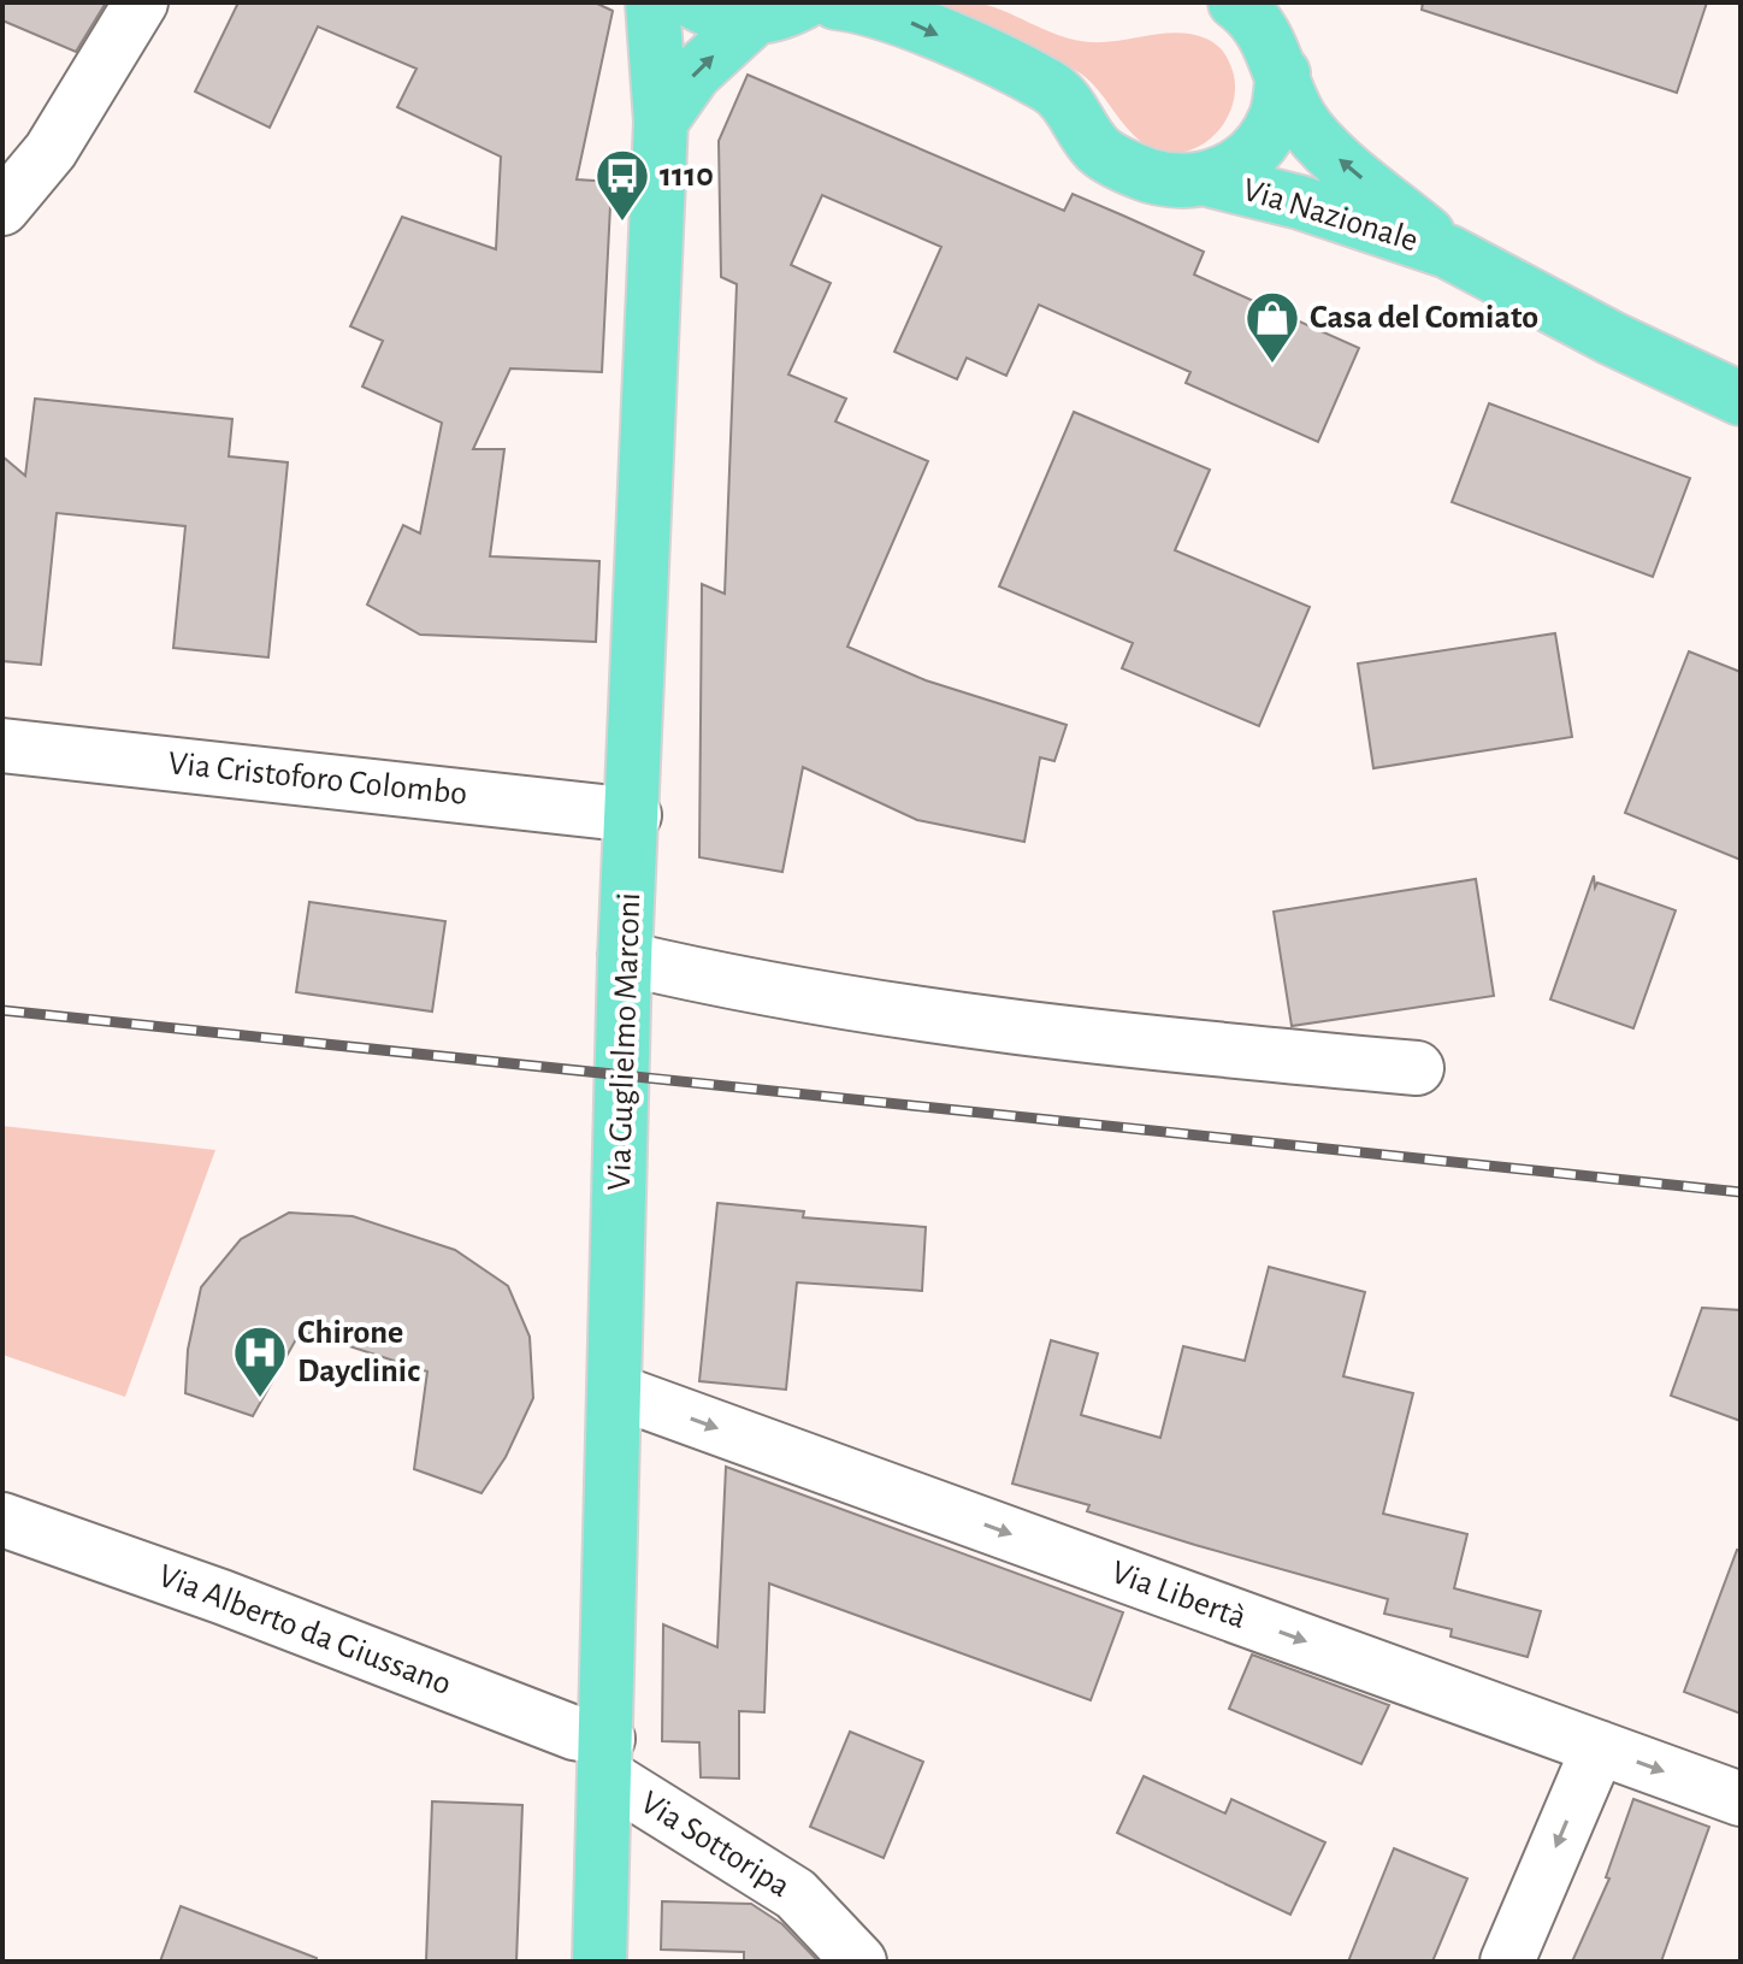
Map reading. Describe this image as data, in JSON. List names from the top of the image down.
{
  "streets": {
    "main road": ["Via Nazionale", "Via Guglielmo Marconi"],
    "street": [
      "Via Cristoforo Colombo",
      "Via Libertà",
      "Via Alberto da Giussano",
      "Via Sottoripa"
    ]
  },
  "crossings": [
    ["Via Cristoforo Colombo", "Via Guglielmo Marconi"],
    ["Via Guglielmo Marconi", "Via Libertà"],
    ["Via Guglielmo Marconi", "Via Alberto da Giussano"],
    ["Via Guglielmo Marconi", "Via Sottoripa"],
    ["Via Alberto da Giussano", "Via Sottoripa"]
  ],
  "one_way": ["Via Libertà"],
  "places": {
    "bus stop": ["1110"],
    "shop": ["Casa del Comiato"],
    "hospital": ["Chirone Dayclinic"]
  }
}
